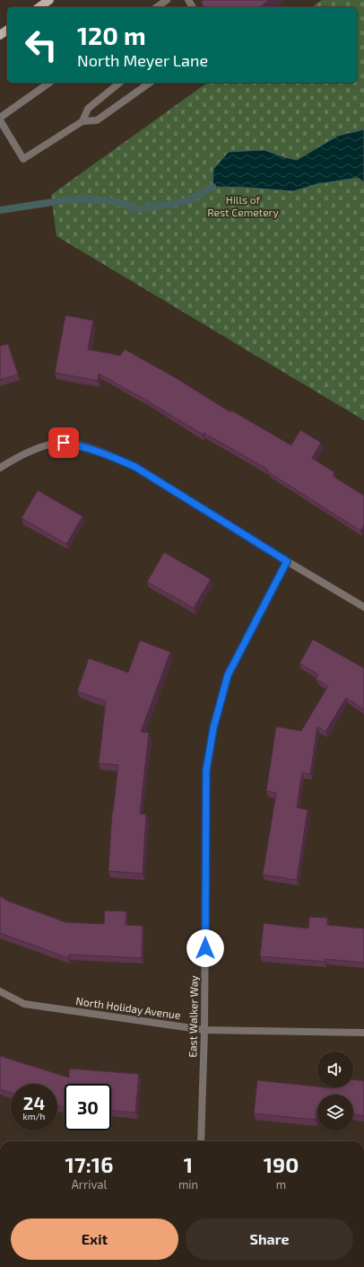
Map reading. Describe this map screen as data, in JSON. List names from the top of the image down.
{
  "streets": {
    "street": ["North Holiday Avenue", "East Walker Way"]
  },
  "crossings": [
    ["North Holiday Avenue", "East Walker Way"]
  ],
  "parks": ["Hills of Rest Cemetery"],
  "page": {
    "turn": ["120 m", "North Meyer Lane"],
    "speed": "24 km/h",
    "limit": "30",
    "eta": [
      "17:16",
      "Arrival",
      "1",
      "min",
      "190",
      "m"
    ],
    "buttons": ["Exit", "Share"]
  }
}
